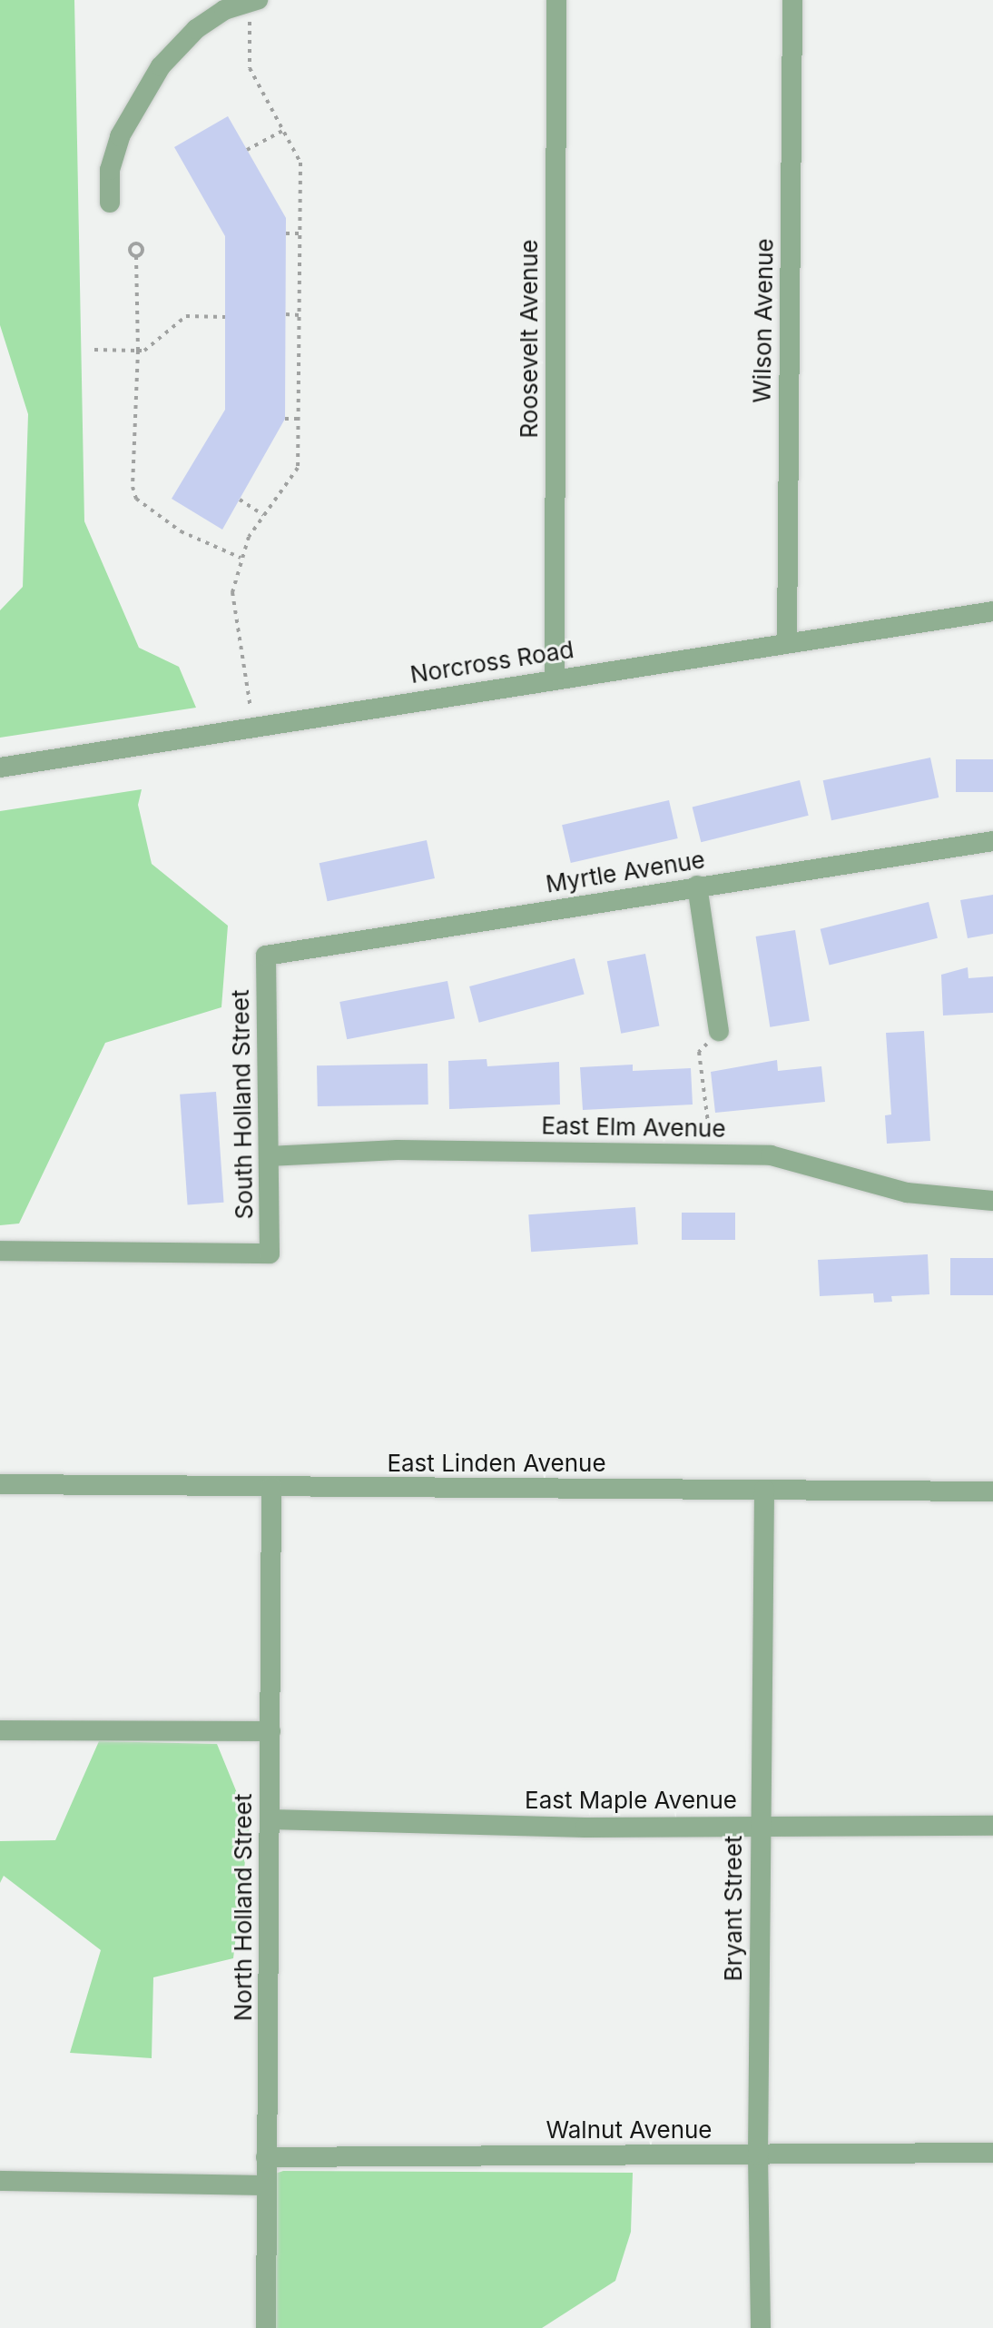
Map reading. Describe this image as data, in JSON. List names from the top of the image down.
{
  "streets": {
    "street": [
      "Wilson Avenue",
      "Roosevelt Avenue",
      "Norcross Road",
      "Myrtle Avenue",
      "South Holland Street",
      "East Elm Avenue",
      "East Linden Avenue",
      "East Maple Avenue",
      "North Holland Street",
      "Bryant Street",
      "Walnut Avenue"
    ]
  },
  "crossings": [
    ["Wilson Avenue", "Norcross Road"],
    ["Roosevelt Avenue", "Norcross Road"],
    ["Myrtle Avenue", "South Holland Street"],
    ["South Holland Street", "East Elm Avenue"],
    ["East Linden Avenue", "North Holland Street"],
    ["East Linden Avenue", "Bryant Street"],
    ["East Maple Avenue", "North Holland Street"],
    ["East Maple Avenue", "Bryant Street"],
    ["North Holland Street", "Walnut Avenue"],
    ["Bryant Street", "Walnut Avenue"]
  ]
}
